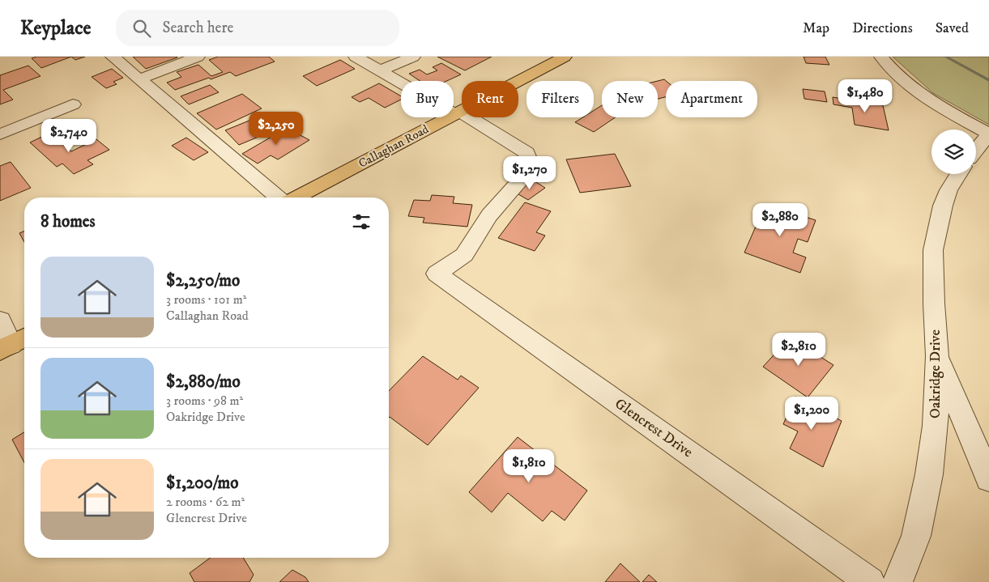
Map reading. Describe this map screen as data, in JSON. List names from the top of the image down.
{
  "streets": {
    "main road": ["Callaghan Road"],
    "street": ["Oakridge Drive", "Glencrest Drive"]
  },
  "crossings": [
    ["Callaghan Road", "Glencrest Drive"]
  ],
  "page": {
    "header": "Keyplace",
    "search": "Search here",
    "nav": ["Map", "Directions", "Saved"],
    "price": [
      "$1,480",
      "$2,250",
      "$2,740",
      "$1,270",
      "$2,880",
      "$2,810",
      "$1,200",
      "$1,810"
    ],
    "chip": [
      "Buy",
      "Rent",
      "Filters",
      "New",
      "Apartment"
    ],
    "heading": "8 homes",
    "list": [
      {
        "name": "$2,250/mo",
        "note": "3 rooms · 101 m² · Callaghan Road"
      },
      {
        "name": "$2,880/mo",
        "note": "3 rooms · 98 m² · Oakridge Drive"
      },
      {
        "name": "$1,200/mo",
        "note": "2 rooms · 62 m² · Glencrest Drive"
      }
    ]
  }
}
